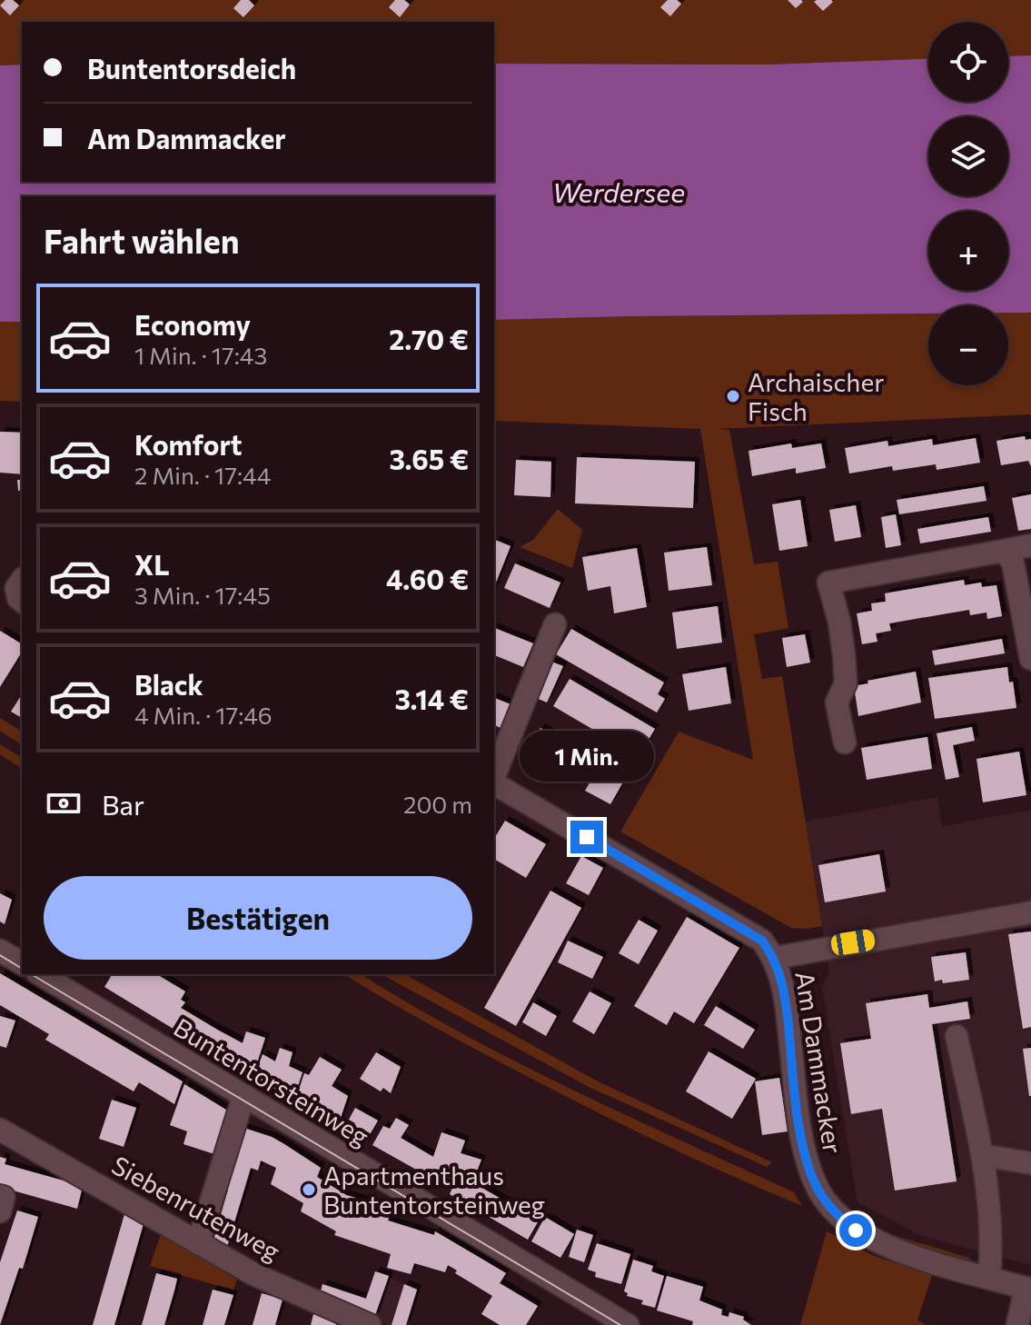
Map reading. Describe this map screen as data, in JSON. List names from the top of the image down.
{
  "streets": {
    "street": ["Am Dammacker", "Buntentorsteinweg", "Siebenrutenweg"]
  },
  "water": ["Werdersee"],
  "places": ["Archaischer Fisch", "Apartmenthaus Buntentorsteinweg"],
  "page": {
    "map_buttons": ["+", "−"],
    "banner": ["Buntentorsdeich", "Am Dammacker"],
    "heading": "Fahrt wählen",
    "list": [
      {
        "name": "Economy",
        "note": "1 Min. · 17:43",
        "value": "2.70 €"
      },
      {
        "name": "Komfort",
        "note": "2 Min. · 17:44",
        "value": "3.65 €"
      },
      {
        "name": "XL",
        "note": "3 Min. · 17:45",
        "value": "4.60 €"
      },
      {
        "name": "Black",
        "note": "4 Min. · 17:46",
        "value": "3.14 €"
      }
    ],
    "bubble": "1 Min.",
    "pay": ["Bar", "200 m"],
    "buttons": "Bestätigen"
  }
}
